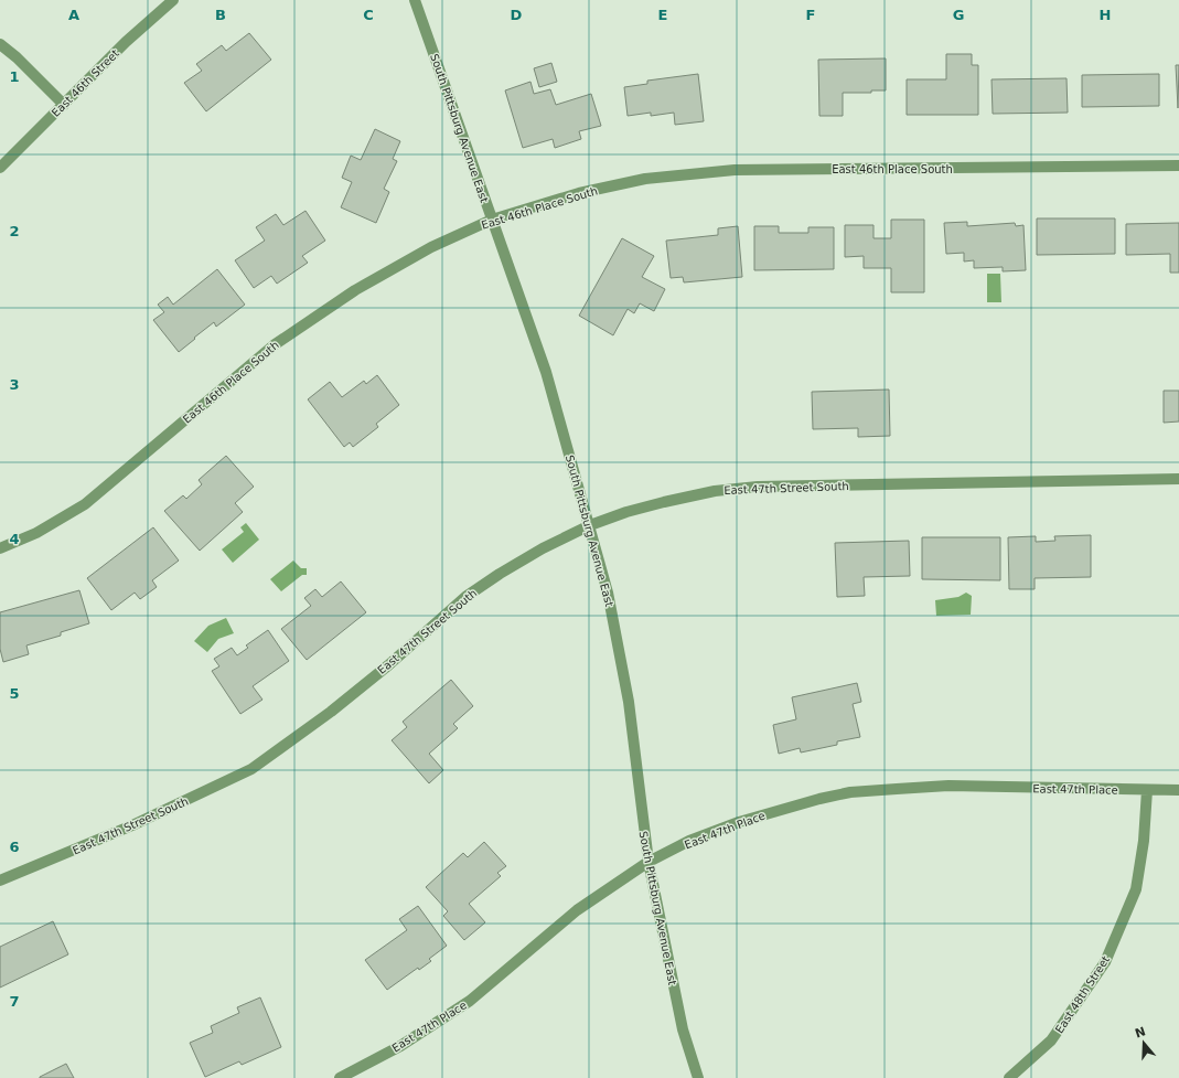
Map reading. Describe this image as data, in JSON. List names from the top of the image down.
{
  "streets": {
    "street": [
      "East 46th Street",
      "South Pittsburg Avenue East",
      "East 46th Place South",
      "East 47th Street South",
      "East 47th Place",
      "East 48th Street"
    ]
  },
  "crossings": [
    ["South Pittsburg Avenue East", "East 46th Place South"],
    ["South Pittsburg Avenue East", "East 47th Street South"],
    ["South Pittsburg Avenue East", "East 47th Place"],
    ["East 47th Place", "East 48th Street"]
  ],
  "north": "top",
  "grid": {
    "columns": [
      "A",
      "B",
      "C",
      "D",
      "E",
      "F",
      "G",
      "H"
    ],
    "rows": [
      "1",
      "2",
      "3",
      "4",
      "5",
      "6",
      "7"
    ]
  }
}
